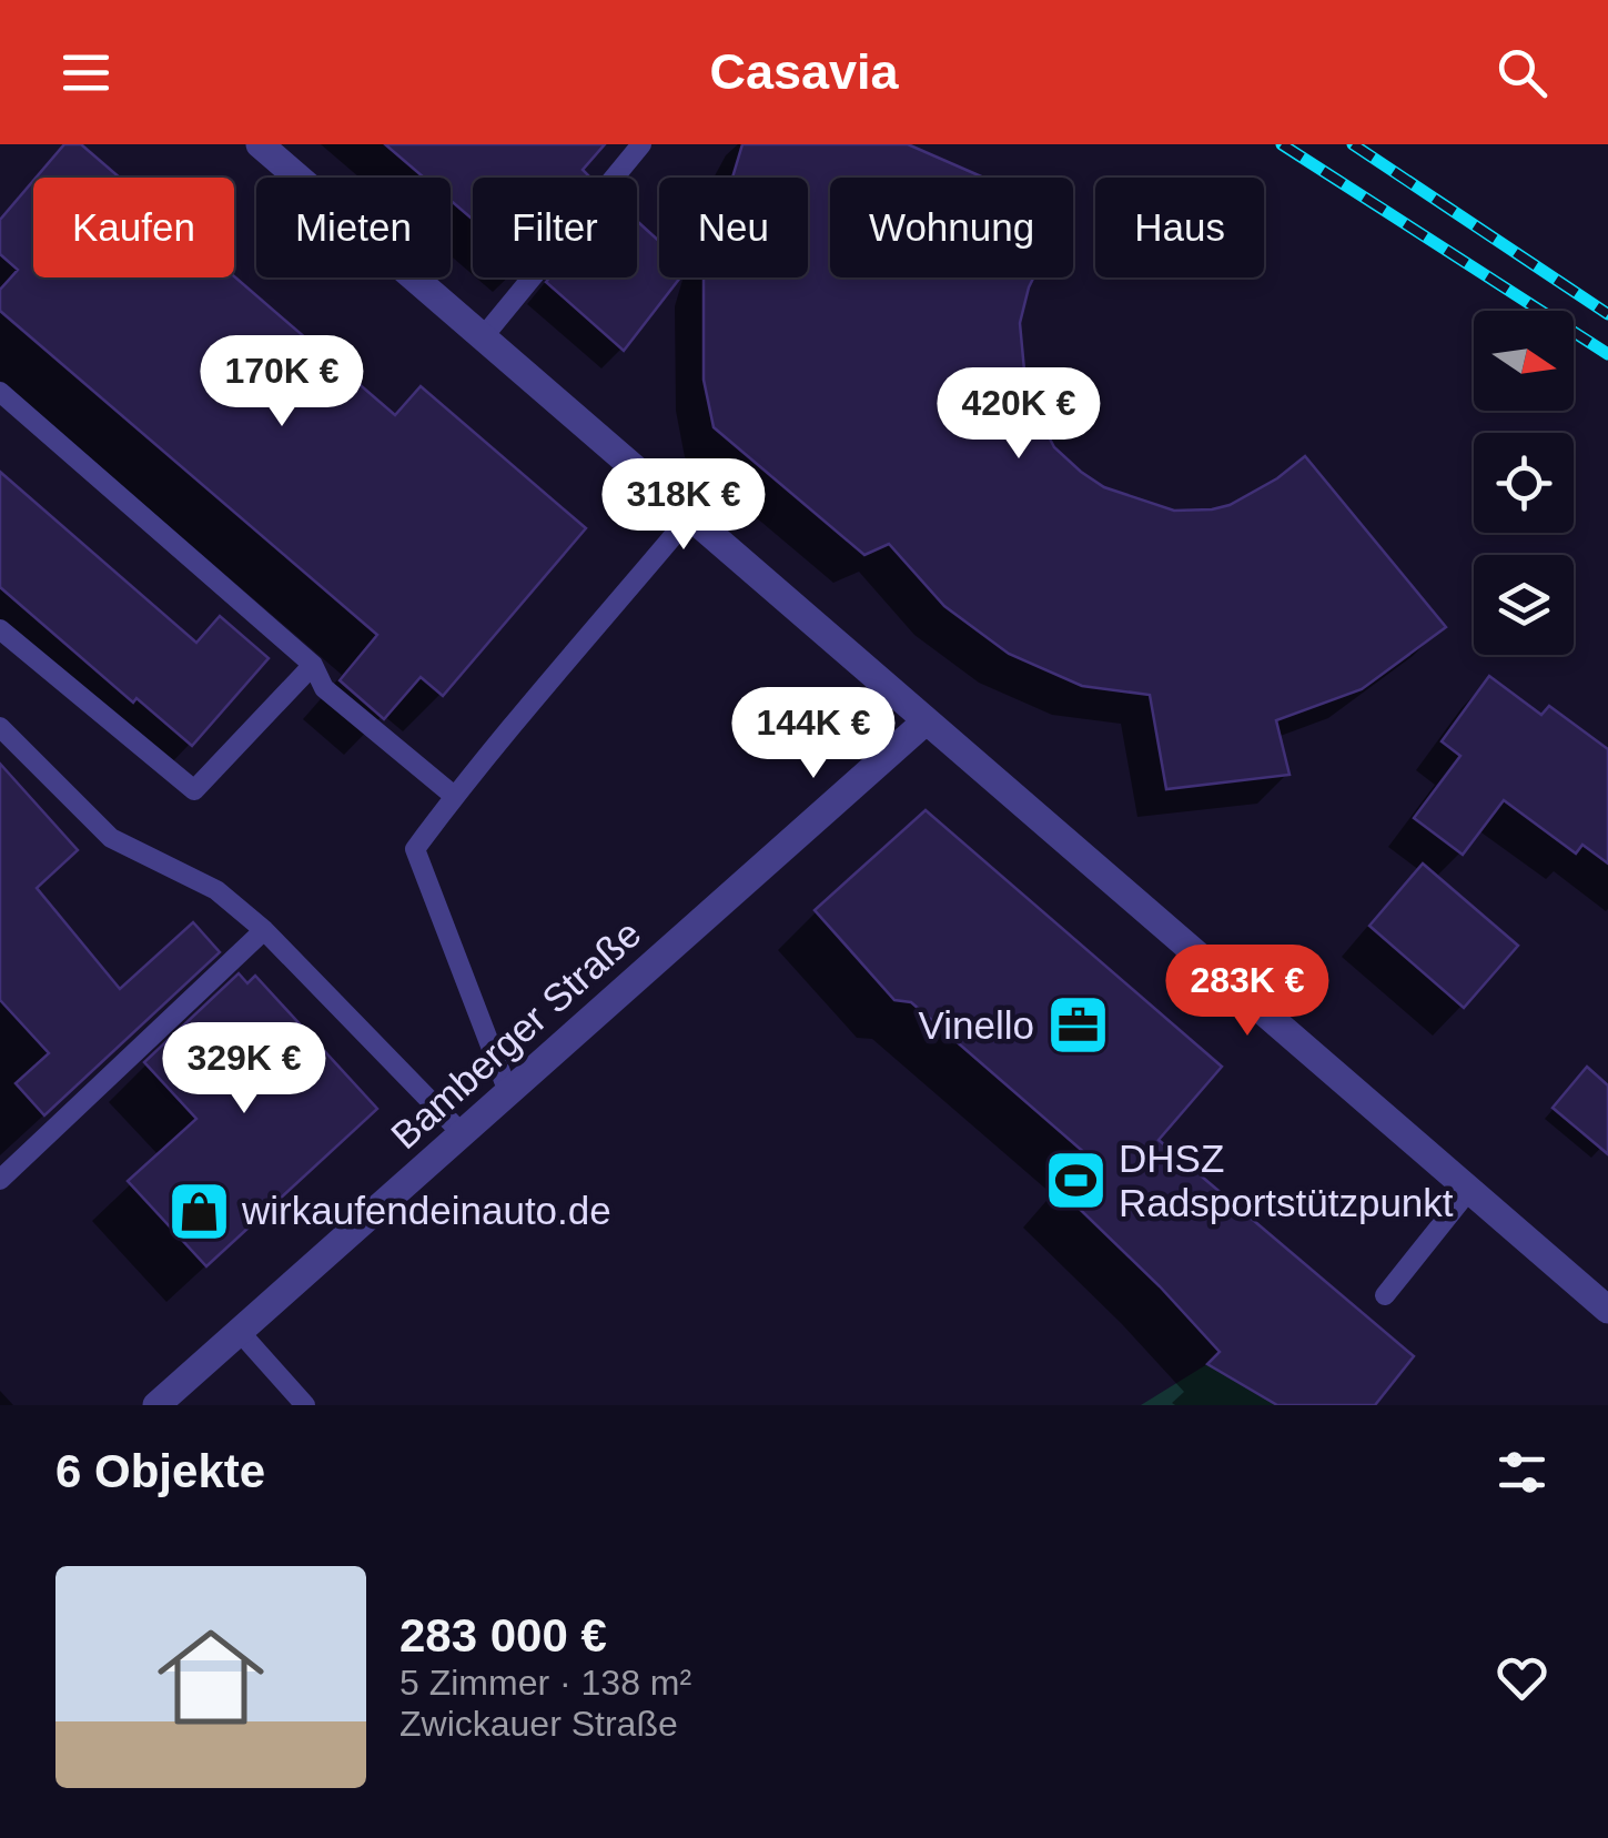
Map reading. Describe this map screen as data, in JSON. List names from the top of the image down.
{
  "streets": {
    "street": ["Bamberger Straße"]
  },
  "places": {
    "office": ["Vinello"],
    "sports": ["DHSZ Radsportstützpunkt"],
    "shop": ["wirkaufendeinauto.de"]
  },
  "north": "right",
  "page": {
    "header": "Casavia",
    "chip": [
      "Kaufen",
      "Mieten",
      "Filter",
      "Neu",
      "Wohnung",
      "Haus"
    ],
    "price": [
      "170K €",
      "420K €",
      "318K €",
      "144K €",
      "283K €",
      "329K €"
    ],
    "heading": "6 Objekte",
    "list": [
      {
        "name": "283 000 €",
        "note": "5 Zimmer · 138 m² · Zwickauer Straße"
      }
    ]
  }
}
